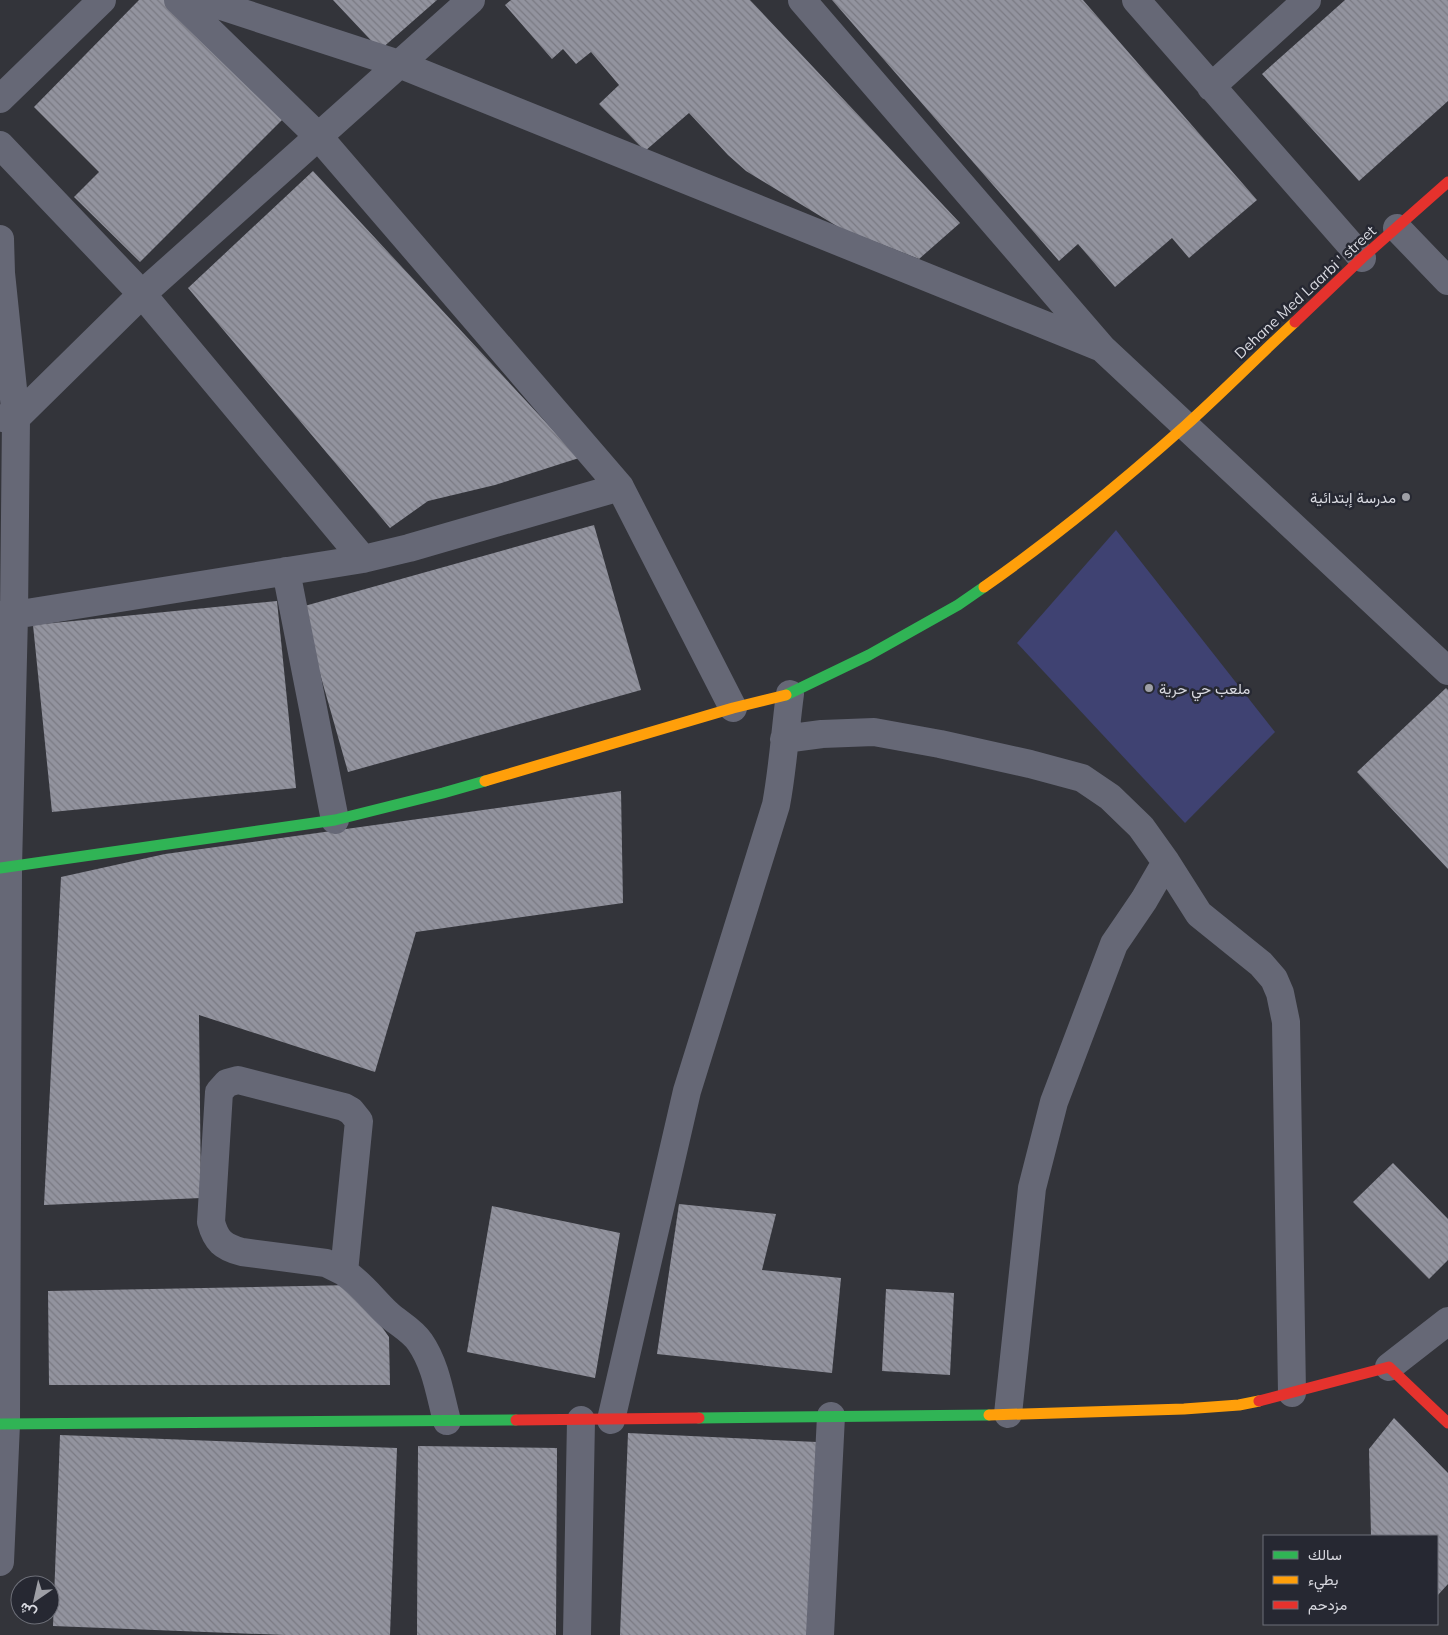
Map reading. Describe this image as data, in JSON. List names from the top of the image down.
{
  "streets": {
    "street": ["Dehane Med Laarbi ' street"]
  },
  "places": ["مدرسة إبتدائية", "ملعب حي حرية"],
  "legend": ["سالك", "بطيء", "مزدحم"],
  "north": "bottom left"
}
